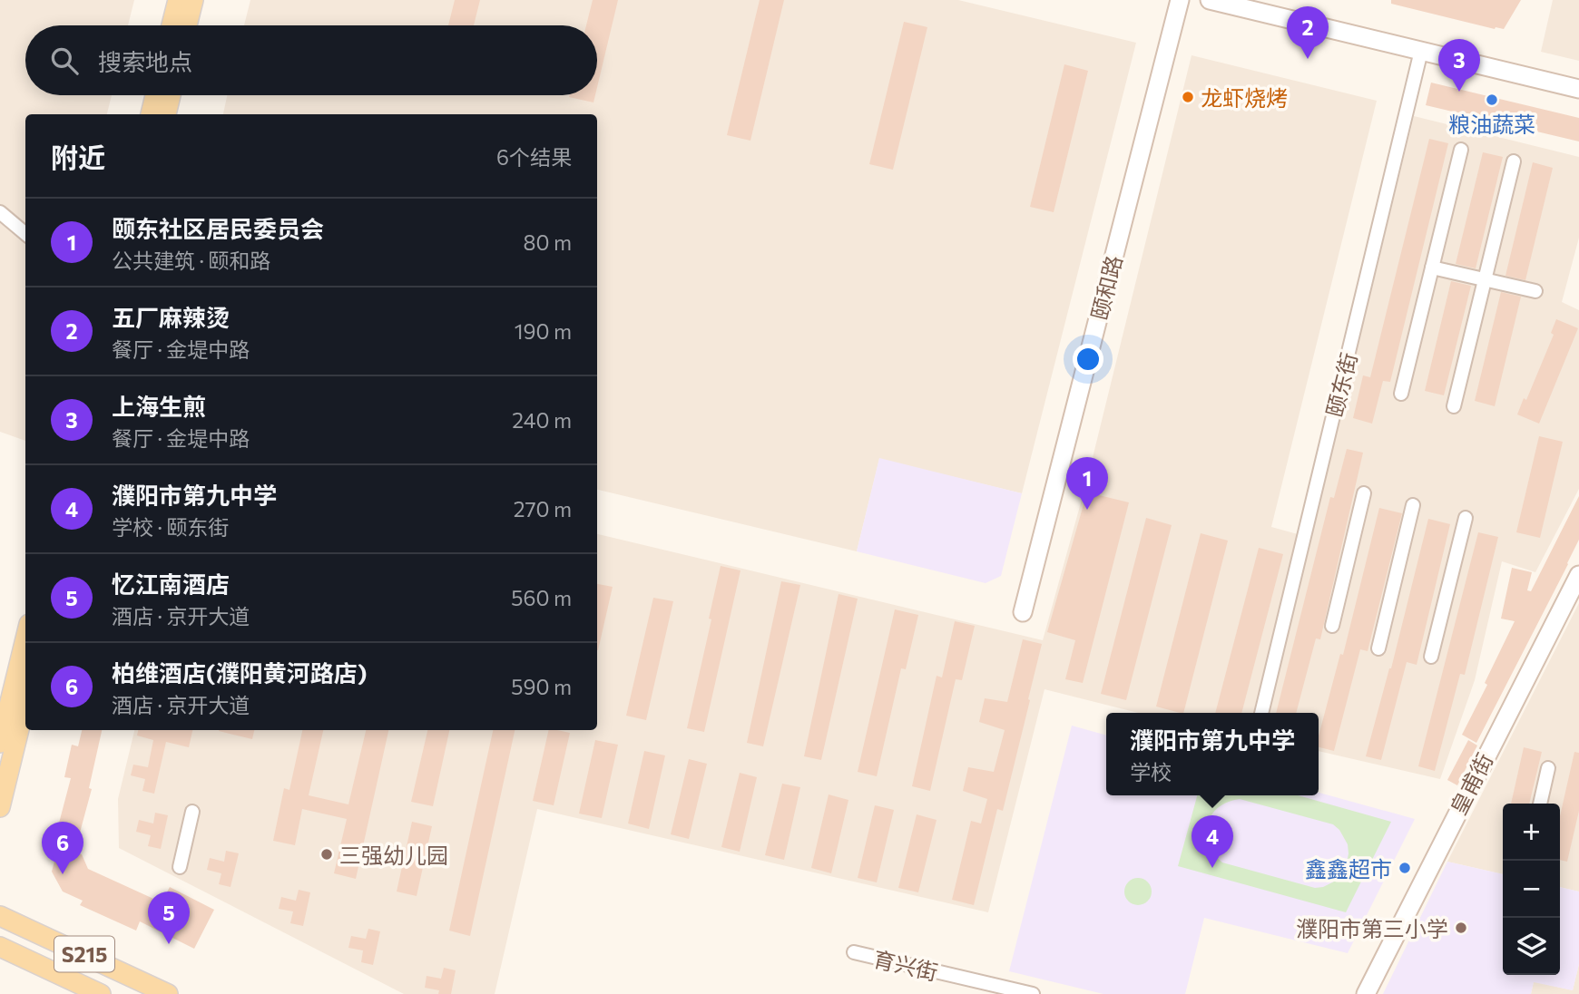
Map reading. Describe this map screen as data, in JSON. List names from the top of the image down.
{
  "streets": {
    "main road": ["S215"],
    "street": [
      "颐和路",
      "颐东街",
      "皇甫街",
      "育兴街"
    ]
  },
  "places": [
    "龙虾烧烤",
    "粮油蔬菜",
    "三强幼儿园",
    "鑫鑫超市",
    "濮阳市第三小学"
  ],
  "page": {
    "pins": [
      "2",
      "3",
      "1",
      "4",
      "6",
      "5"
    ],
    "search": "搜索地点",
    "heading": ["附近", "6个结果"],
    "list": [
      {
        "mark": "1",
        "name": "颐东社区居民委员会",
        "note": "公共建筑 · 颐和路",
        "value": "80 m"
      },
      {
        "mark": "2",
        "name": "五厂麻辣烫",
        "note": "餐厅 · 金堤中路",
        "value": "190 m"
      },
      {
        "mark": "3",
        "name": "上海生煎",
        "note": "餐厅 · 金堤中路",
        "value": "240 m"
      },
      {
        "mark": "4",
        "name": "濮阳市第九中学",
        "note": "学校 · 颐东街",
        "value": "270 m"
      },
      {
        "mark": "5",
        "name": "忆江南酒店",
        "note": "酒店 · 京开大道",
        "value": "560 m"
      },
      {
        "mark": "6",
        "name": "柏维酒店(濮阳黄河路店)",
        "note": "酒店 · 京开大道",
        "value": "590 m"
      }
    ],
    "popup": ["濮阳市第九中学", "学校"],
    "map_buttons": ["+", "−"]
  }
}
